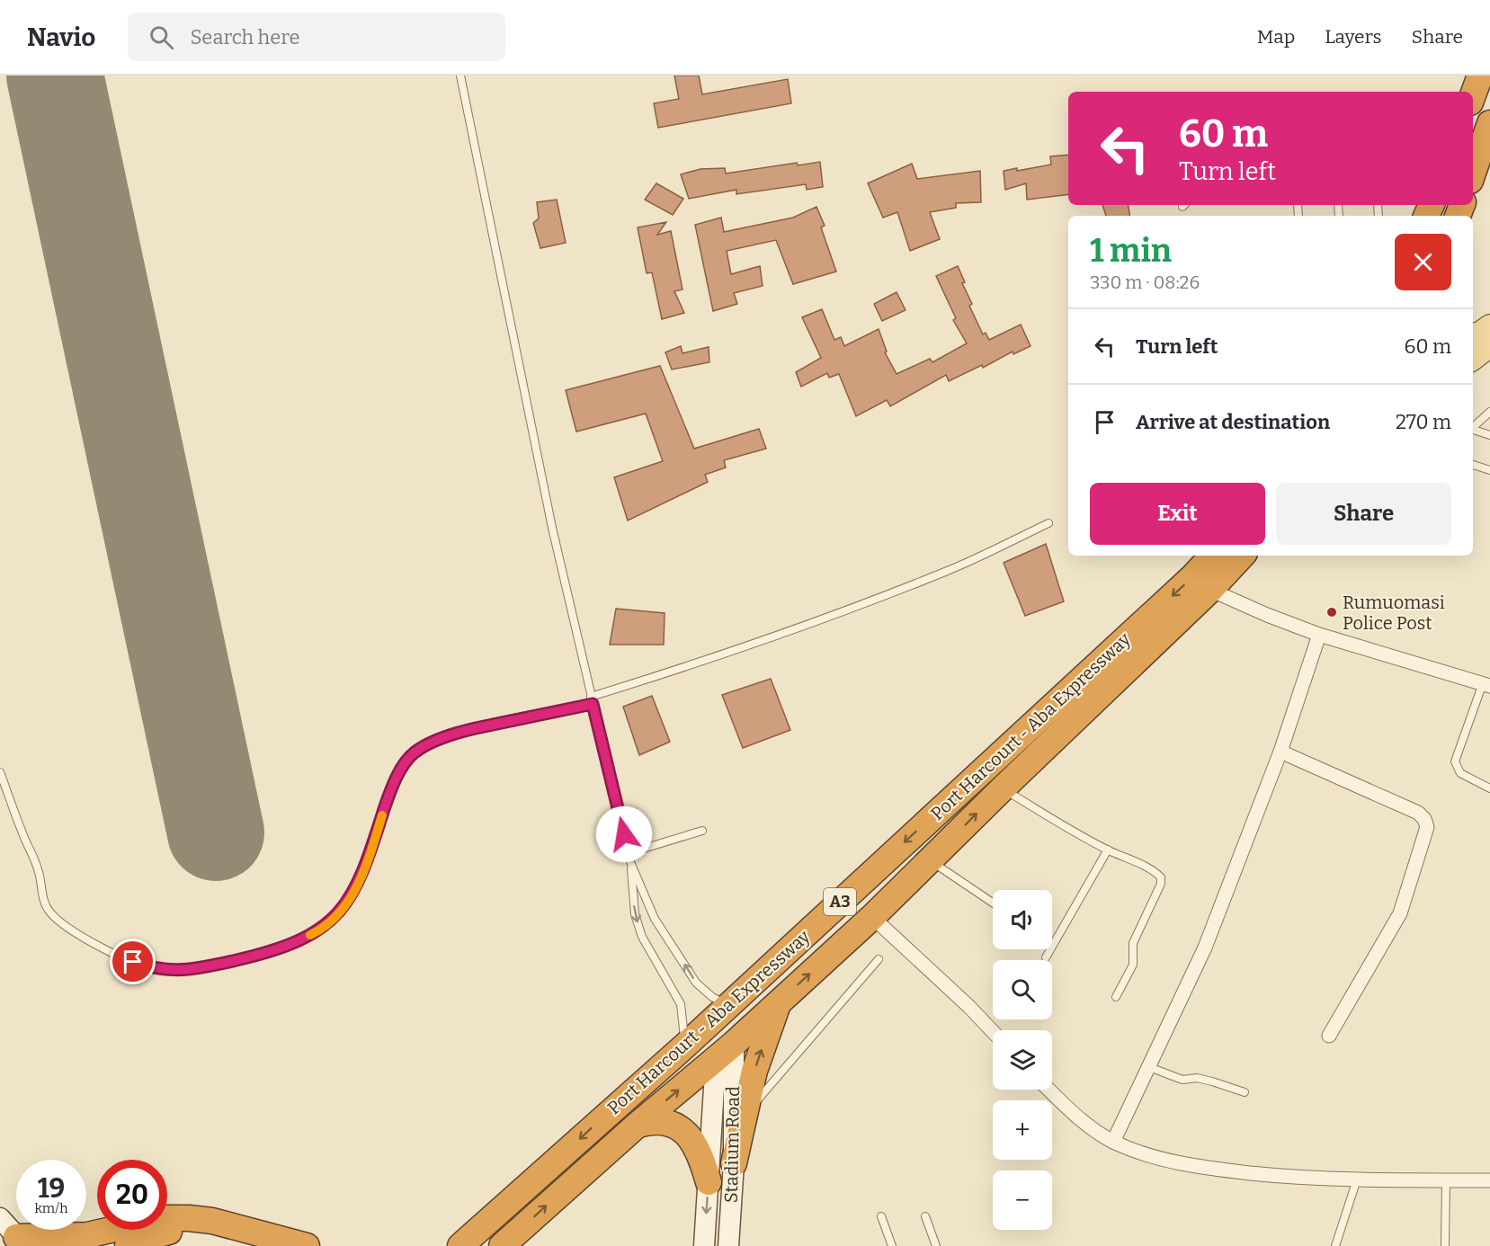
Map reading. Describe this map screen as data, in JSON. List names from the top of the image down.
{
  "streets": {
    "highway": ["Port Harcourt - Aba Expressway", "A3"],
    "main road": ["Stadium Road"]
  },
  "crossings": [
    ["Port Harcourt - Aba Expressway", "Stadium Road"]
  ],
  "places": ["Rumuomasi Police Post"],
  "page": {
    "header": "Navio",
    "search": "Search here",
    "nav": ["Map", "Layers", "Share"],
    "turn": ["60 m", "Turn left"],
    "heading": ["1 min", "330 m · 08:26"],
    "list": [
      {
        "name": "Turn left",
        "value": "60 m"
      },
      {
        "name": "Arrive at destination",
        "value": "270 m"
      }
    ],
    "buttons": ["Exit", "Share"],
    "map_buttons": ["+", "−"],
    "speed": "19 km/h",
    "limit": "20"
  }
}
